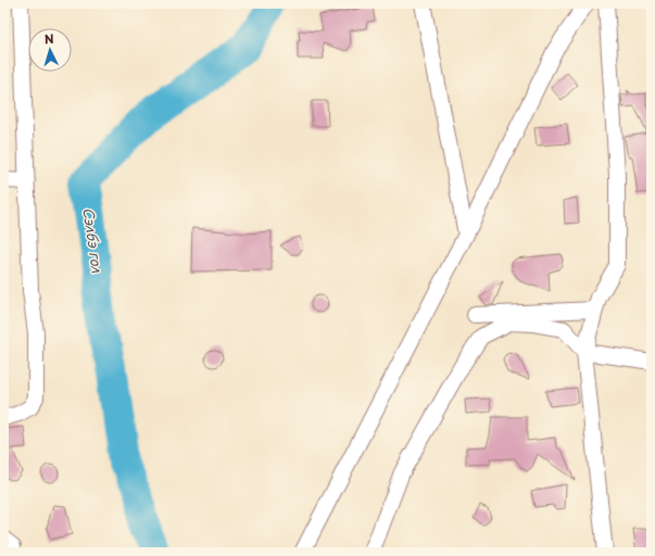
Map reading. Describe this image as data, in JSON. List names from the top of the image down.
{
  "water": ["Сэлбэ гол"],
  "north": "top"
}
